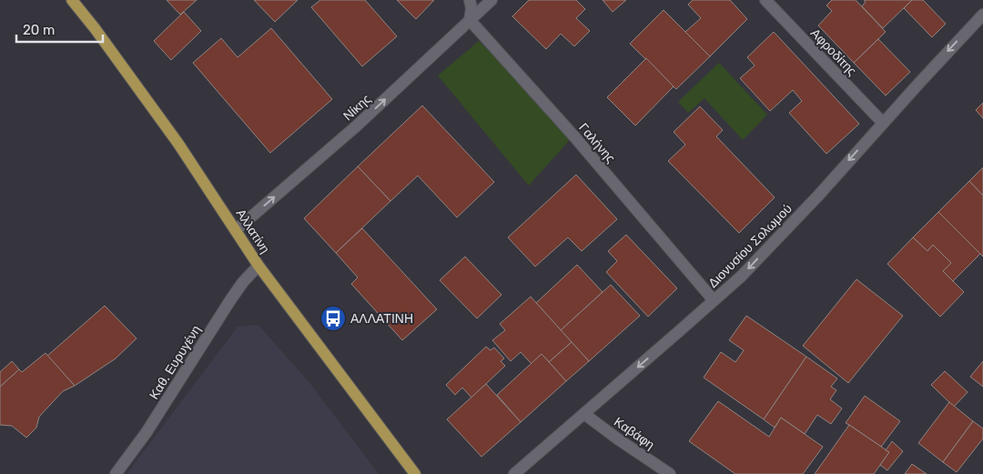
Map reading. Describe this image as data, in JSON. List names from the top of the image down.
{
  "streets": {
    "main road": ["Αλλατίνη"],
    "street": [
      "Αφροδίτης",
      "Νίκης",
      "Γαλήνης",
      "Διονυσίου Σολωμού",
      "Καθ. Ευρυγένη",
      "Καβάφη"
    ]
  },
  "crossings": [
    ["Αφροδίτης", "Διονυσίου Σολωμού"],
    ["Νίκης", "Γαλήνης"],
    ["Νίκης", "Αλλατίνη"],
    ["Γαλήνης", "Διονυσίου Σολωμού"],
    ["Αλλατίνη", "Καθ. Ευρυγένη"],
    ["Διονυσίου Σολωμού", "Καβάφη"]
  ],
  "one_way": ["Νίκης", "Διονυσίου Σολωμού"],
  "places": {
    "bus stop": ["ΑΛΛΑΤΙΝΗ"]
  },
  "scale_bar": "20 m"
}
